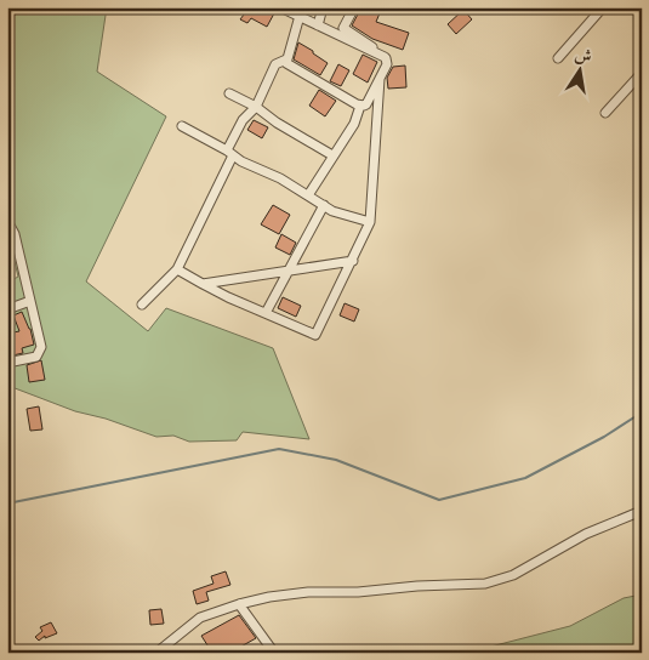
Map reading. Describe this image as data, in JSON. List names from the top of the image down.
{
  "north": "top"
}
